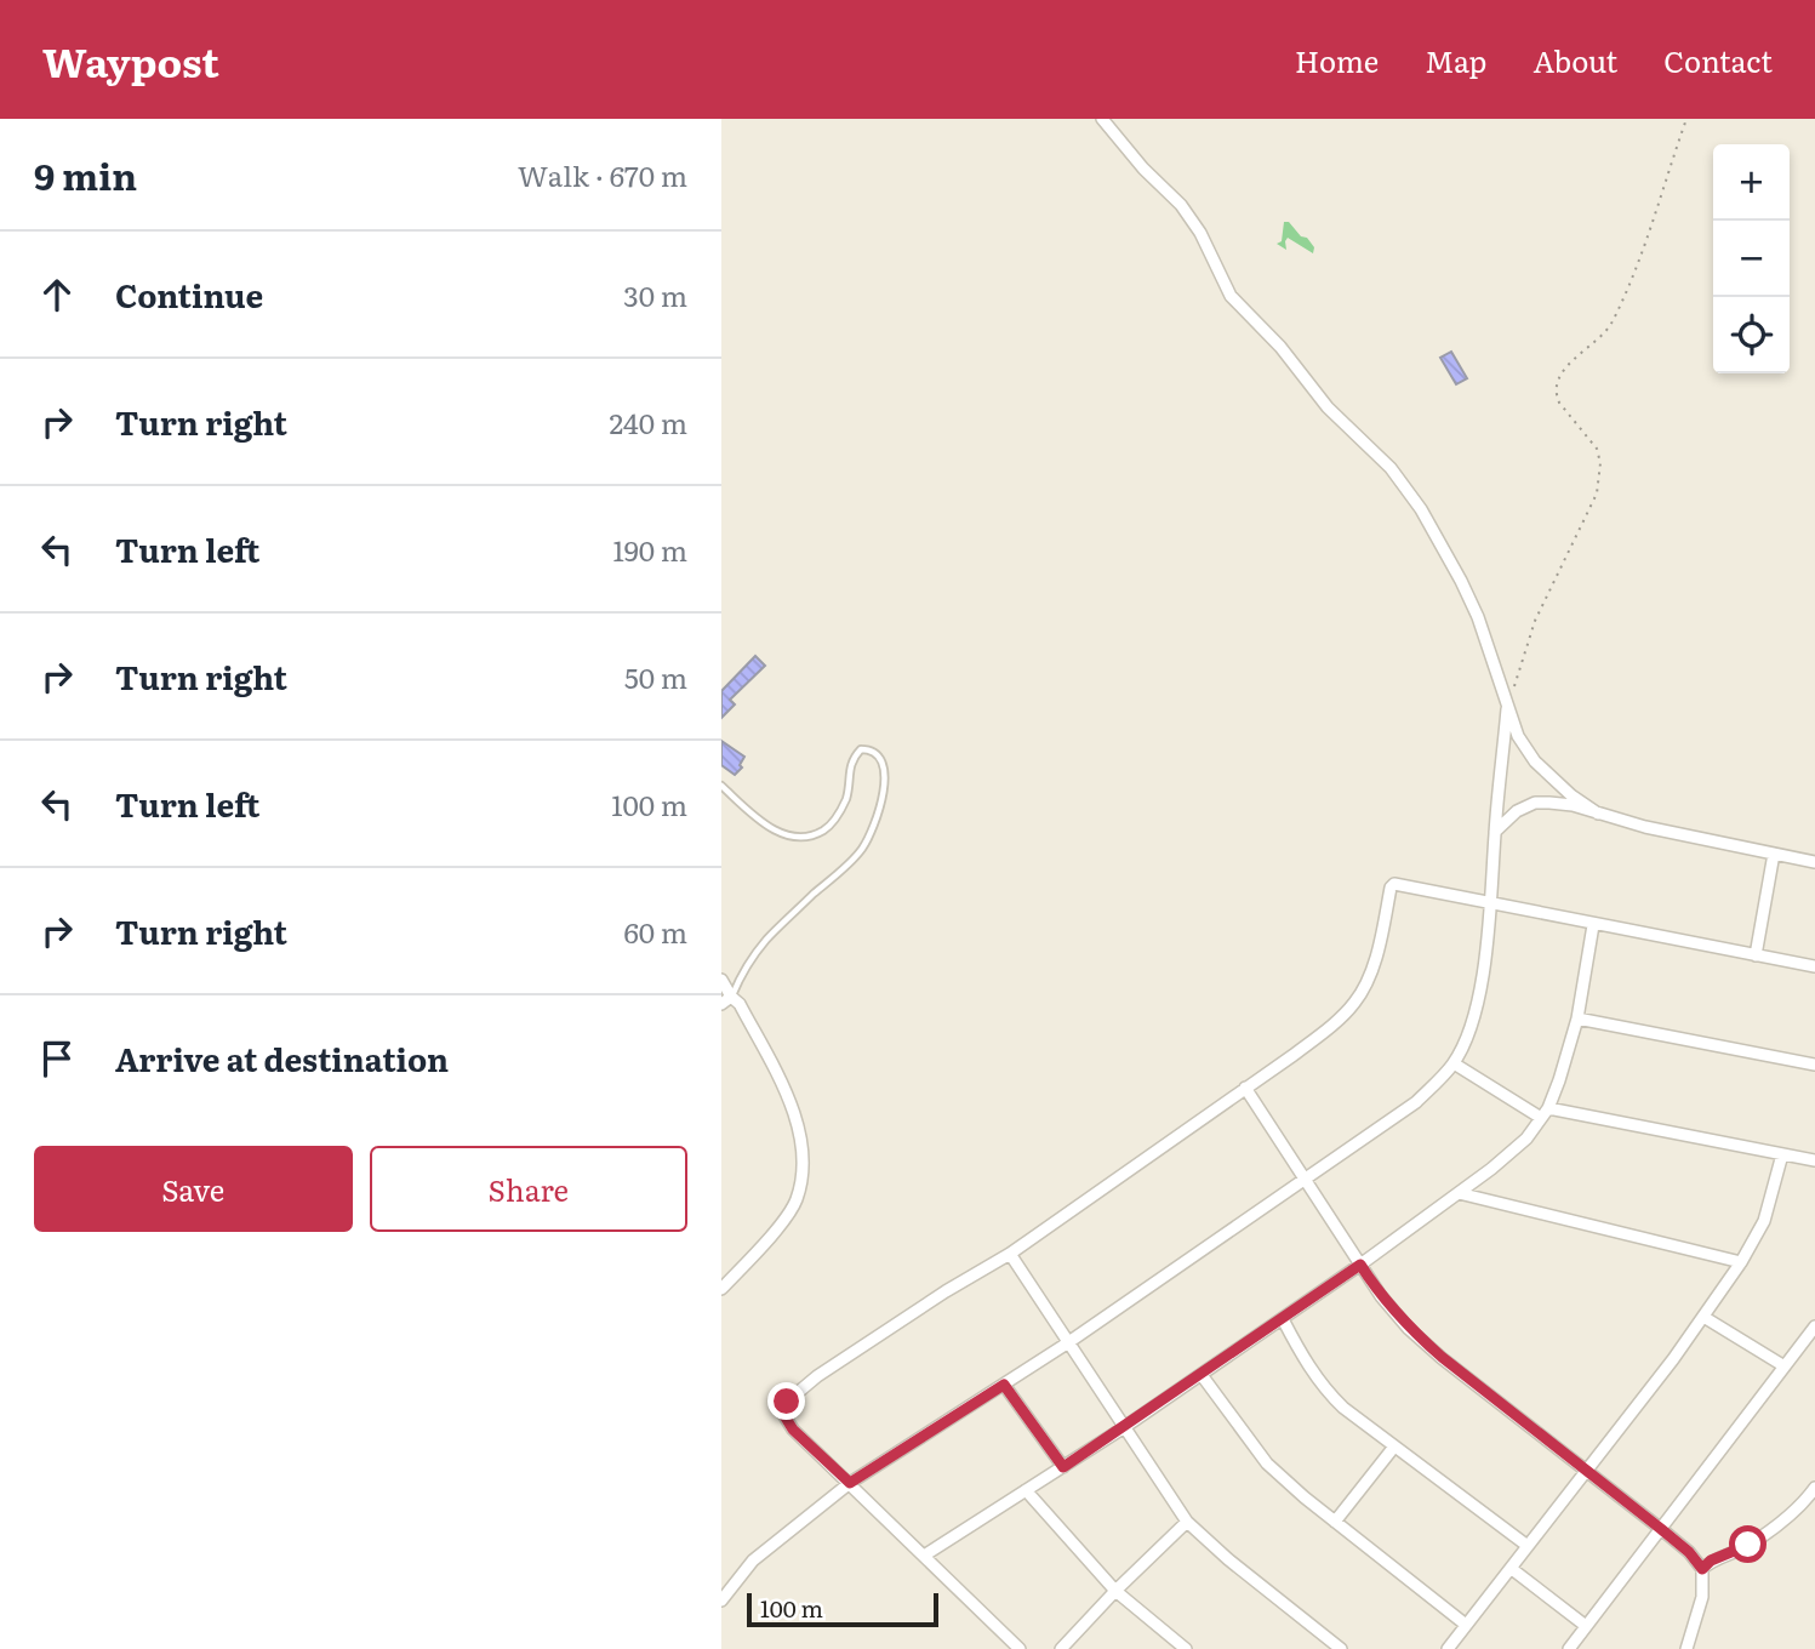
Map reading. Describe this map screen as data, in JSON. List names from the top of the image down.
{
  "scale_bar": "100 m",
  "page": {
    "header": "Waypost",
    "nav": [
      "Home",
      "Map",
      "About",
      "Contact"
    ],
    "heading": ["9 min", "Walk · 670 m"],
    "map_buttons": ["+", "−"],
    "list": [
      ["Continue", "30 m"],
      ["Turn right", "240 m"],
      ["Turn left", "190 m"],
      ["Turn right", "50 m"],
      ["Turn left", "100 m"],
      ["Turn right", "60 m"],
      "Arrive at destination"
    ],
    "buttons": ["Save", "Share"],
    "scale": "100 m"
  }
}
